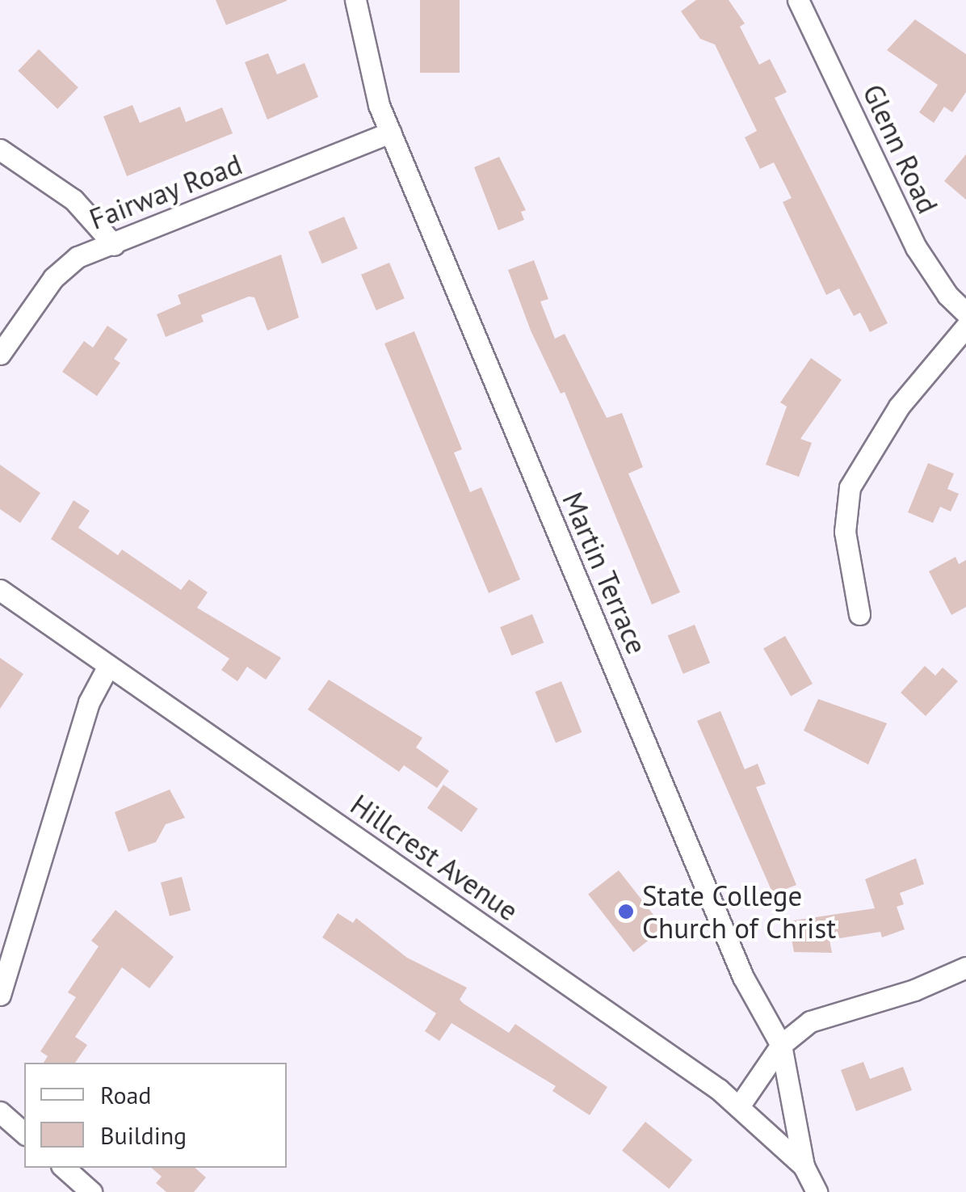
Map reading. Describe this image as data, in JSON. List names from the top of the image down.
{
  "streets": {
    "street": [
      "Glenn Road",
      "Fairway Road",
      "Martin Terrace",
      "Hillcrest Avenue"
    ]
  },
  "crossings": [
    ["Fairway Road", "Martin Terrace"],
    ["Martin Terrace", "Hillcrest Avenue"]
  ],
  "places": ["State College Church of Christ"],
  "legend": ["Road", "Building"]
}
